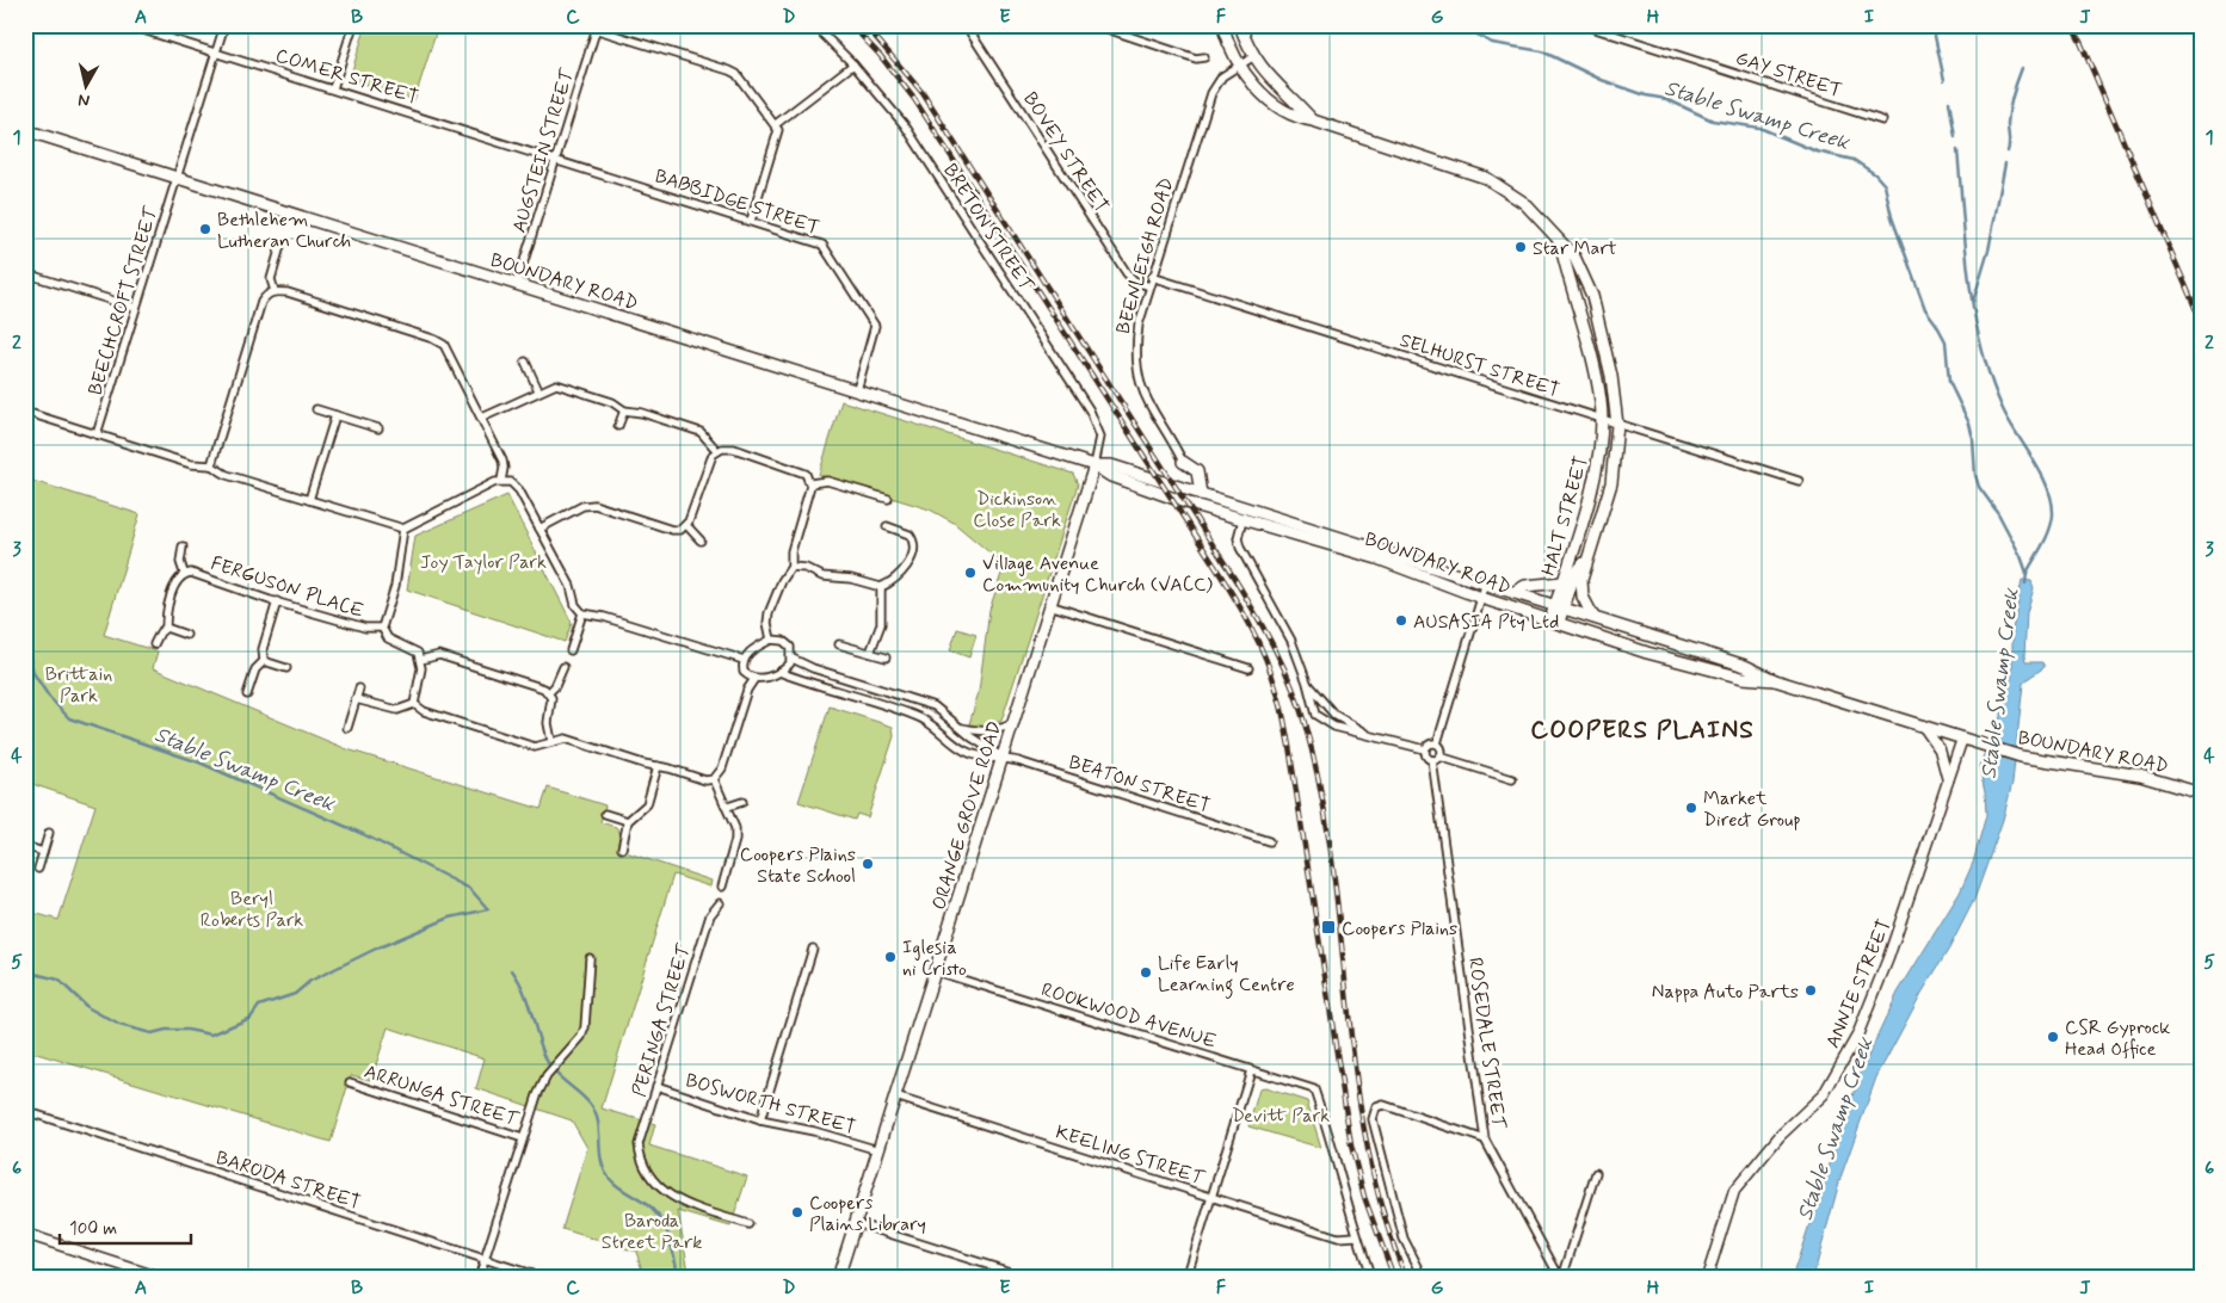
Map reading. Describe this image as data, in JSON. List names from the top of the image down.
{
  "streets": {
    "main road": ["BOUNDARY ROAD", "HALT STREET", "ORANGE GROVE ROAD"],
    "street": [
      "GAY STREET",
      "COMER STREET",
      "AUGSTEIN STREET",
      "BOVEY STREET",
      "BABBIDGE STREET",
      "BRETON STREET",
      "BEENLEIGH ROAD",
      "BEECHCROFT STREET",
      "SELHURST STREET",
      "FERGUSON PLACE",
      "BEATON STREET",
      "ANNIE STREET",
      "ROOKWOOD AVENUE",
      "PERINGA STREET",
      "ROSEDALE STREET",
      "ARRUNGA STREET",
      "BOSWORTH STREET",
      "KEELING STREET",
      "BARODA STREET"
    ]
  },
  "crossings": [
    ["COMER STREET", "AUGSTEIN STREET"],
    ["COMER STREET", "BABBIDGE STREET"],
    ["COMER STREET", "BEECHCROFT STREET"],
    ["AUGSTEIN STREET", "BABBIDGE STREET"],
    ["AUGSTEIN STREET", "BOUNDARY ROAD"],
    ["BOVEY STREET", "BEENLEIGH ROAD"],
    ["BABBIDGE STREET", "BOUNDARY ROAD"],
    ["BRETON STREET", "BOUNDARY ROAD"],
    ["BRETON STREET", "ORANGE GROVE ROAD"],
    ["BEENLEIGH ROAD", "SELHURST STREET"],
    ["BEENLEIGH ROAD", "HALT STREET"],
    ["BOUNDARY ROAD", "BEECHCROFT STREET"],
    ["BOUNDARY ROAD", "HALT STREET"],
    ["BOUNDARY ROAD", "ORANGE GROVE ROAD"],
    ["BOUNDARY ROAD", "ANNIE STREET"],
    ["SELHURST STREET", "HALT STREET"],
    ["BEATON STREET", "ORANGE GROVE ROAD"],
    ["ORANGE GROVE ROAD", "ROOKWOOD AVENUE"],
    ["ORANGE GROVE ROAD", "BOSWORTH STREET"],
    ["ORANGE GROVE ROAD", "KEELING STREET"],
    ["ROOKWOOD AVENUE", "KEELING STREET"],
    ["PERINGA STREET", "BOSWORTH STREET"]
  ],
  "districts": ["COOPERS PLAINS"],
  "water": ["Stable Swamp Creek"],
  "parks": [
    "Dickinson Close Park",
    "Joy Taylor Park",
    "Brittain Park",
    "Beryl Roberts Park",
    "Devitt Park",
    "Baroda Street Park"
  ],
  "places": {
    "other": [
      "Bethlehem Lutheran Church",
      "Star Mart",
      "Village Avenue Community Church (VACC)",
      "AUSASIA Pty Ltd",
      "Market Direct Group",
      "Coopers Plains State School",
      "Iglesia ni Cristo",
      "Life Early Learning Centre",
      "Nappa Auto Parts",
      "CSR Gyprock Head Office",
      "Coopers Plains Library"
    ],
    "transit": ["Coopers Plains"]
  },
  "scale_bar": "100 m",
  "north": "bottom",
  "grid": {
    "columns": [
      "A",
      "B",
      "C",
      "D",
      "E",
      "F",
      "G",
      "H",
      "I",
      "J"
    ],
    "rows": [
      "1",
      "2",
      "3",
      "4",
      "5",
      "6"
    ]
  }
}
